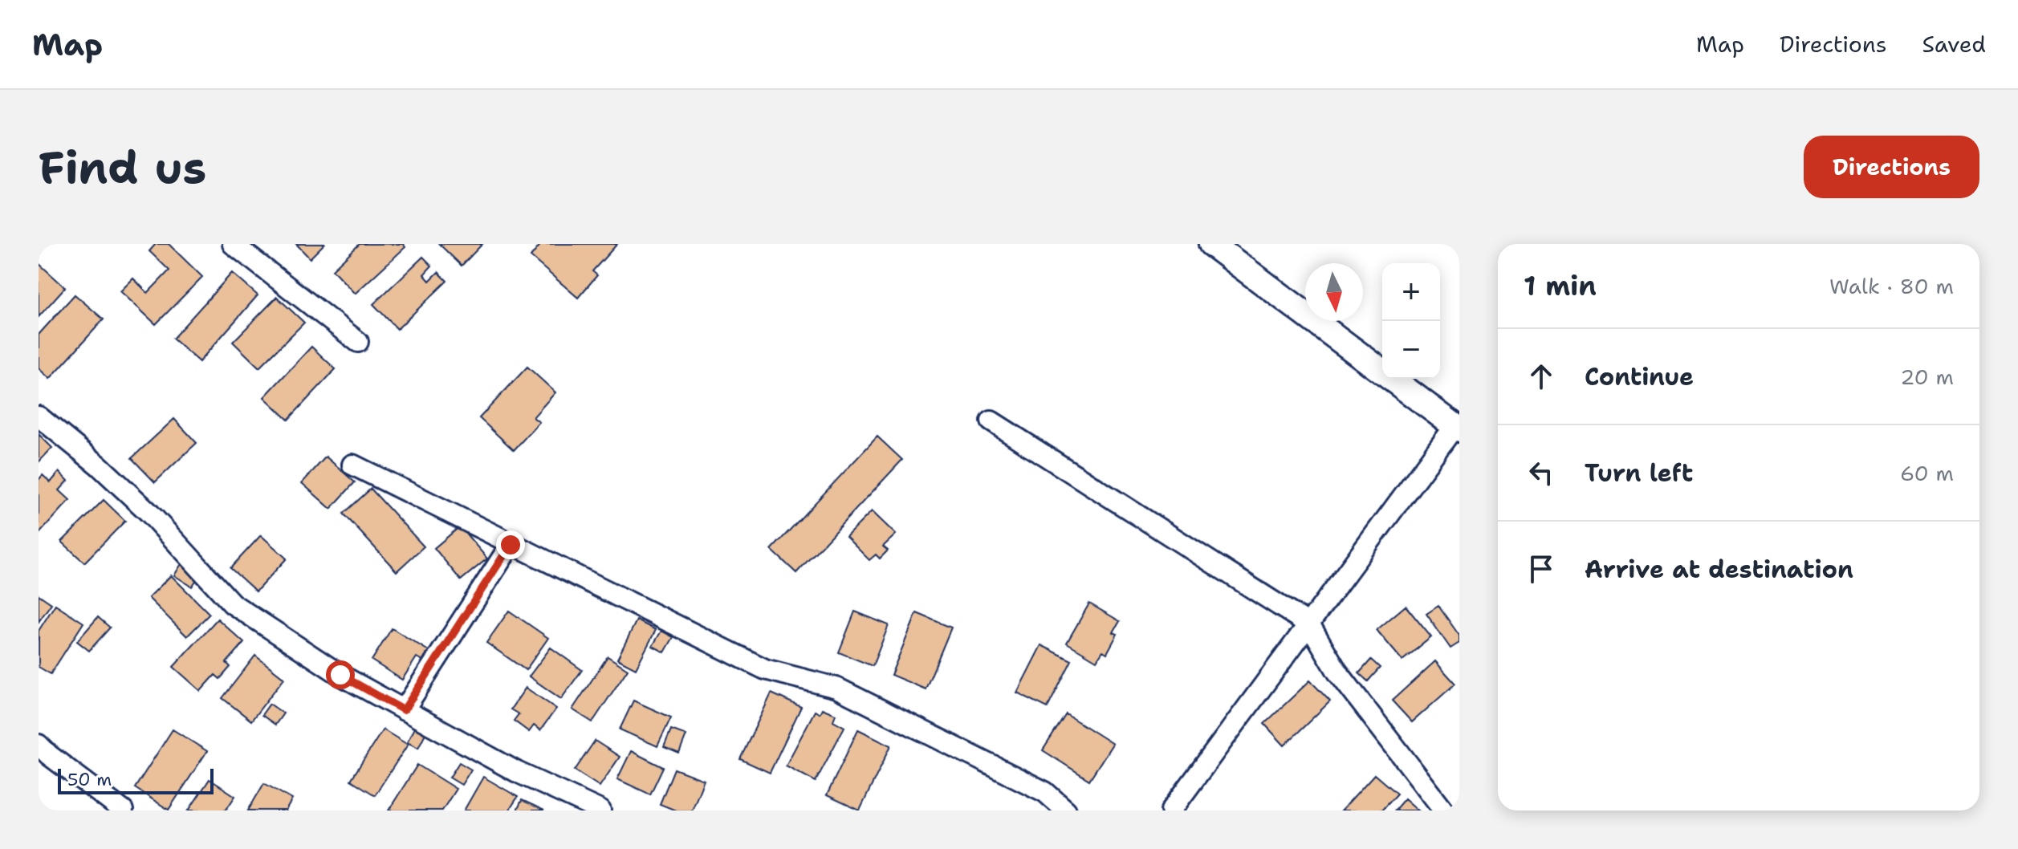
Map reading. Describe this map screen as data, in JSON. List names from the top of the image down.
{
  "scale_bar": "50 m",
  "north": "bottom",
  "page": {
    "header": "Map",
    "nav": ["Map", "Directions", "Saved"],
    "buttons": "Directions",
    "title": "Find us",
    "heading": ["1 min", "Walk · 80 m"],
    "map_buttons": ["+", "−"],
    "list": [
      ["Continue", "20 m"],
      ["Turn left", "60 m"],
      "Arrive at destination"
    ],
    "scale": "50 m"
  }
}
